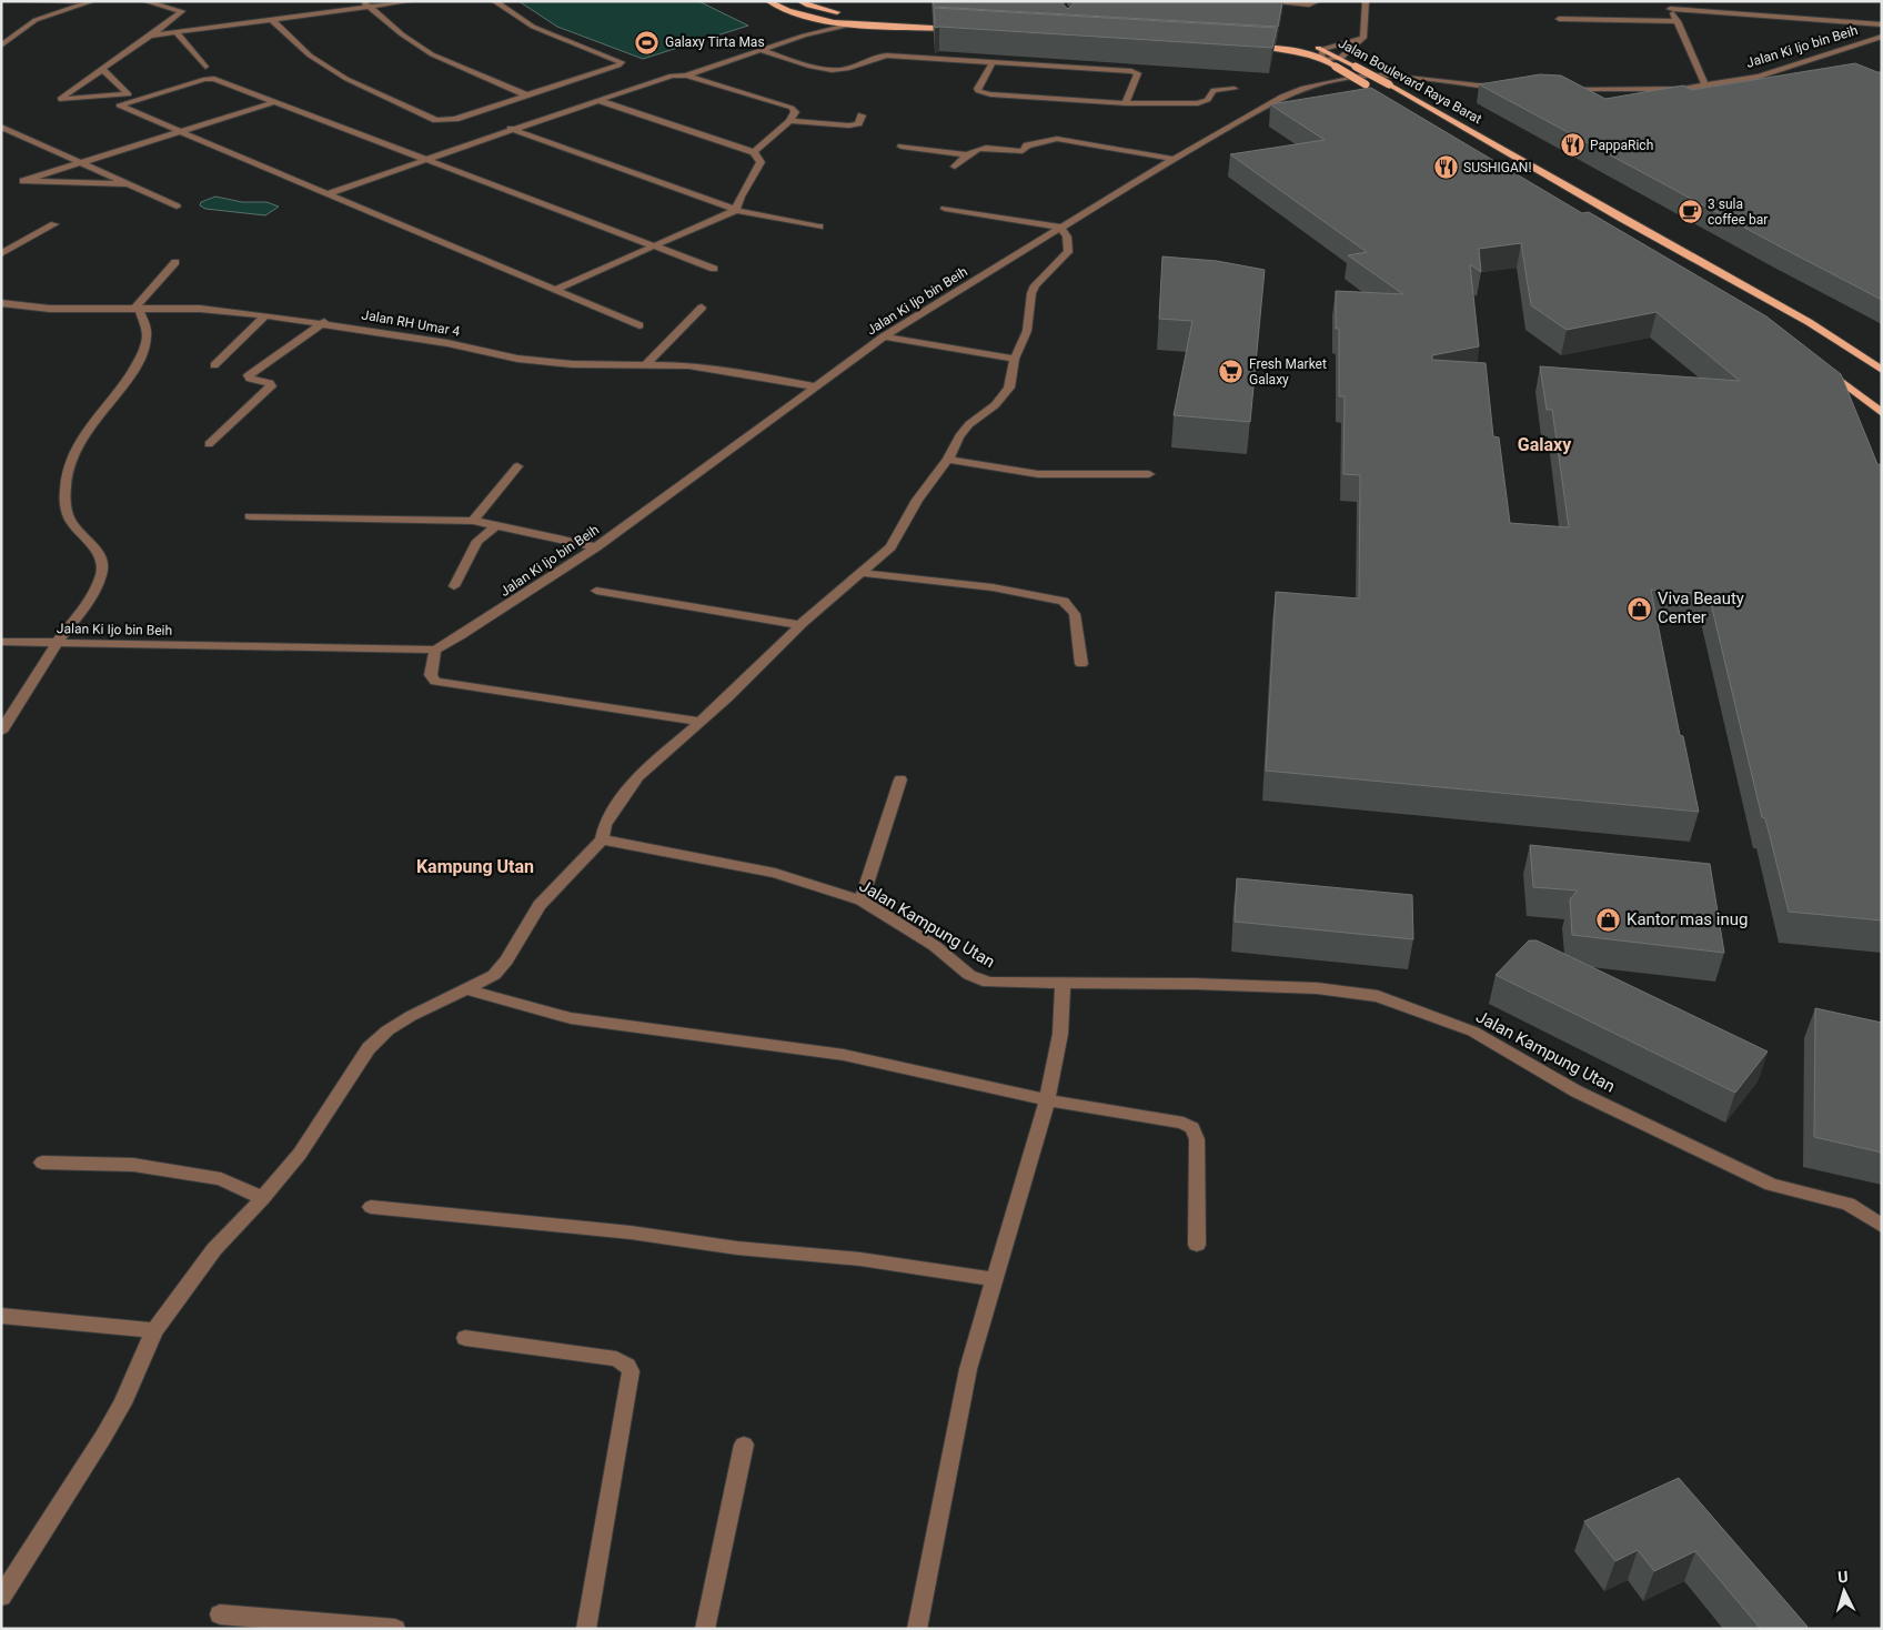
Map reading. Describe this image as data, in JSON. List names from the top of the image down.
{
  "streets": {
    "main road": ["Jalan Boulevard Raya Barat"],
    "street": ["Jalan Ki Ijo bin Beih", "Jalan RH Umar 4", "Jalan Kampung Utan"]
  },
  "crossings": [
    ["Jalan Ki Ijo bin Beih", "Jalan RH Umar 4"]
  ],
  "districts": ["Galaxy", "Kampung Utan"],
  "places": {
    "sports": ["Galaxy Tirta Mas"],
    "restaurant": ["PappaRich", "SUSHIGAN!"],
    "cafe": ["3 sula coffee bar"],
    "supermarket": ["Fresh Market Galaxy"],
    "shop": ["Viva Beauty Center", "Kantor mas inug"]
  },
  "north": "top"
}
